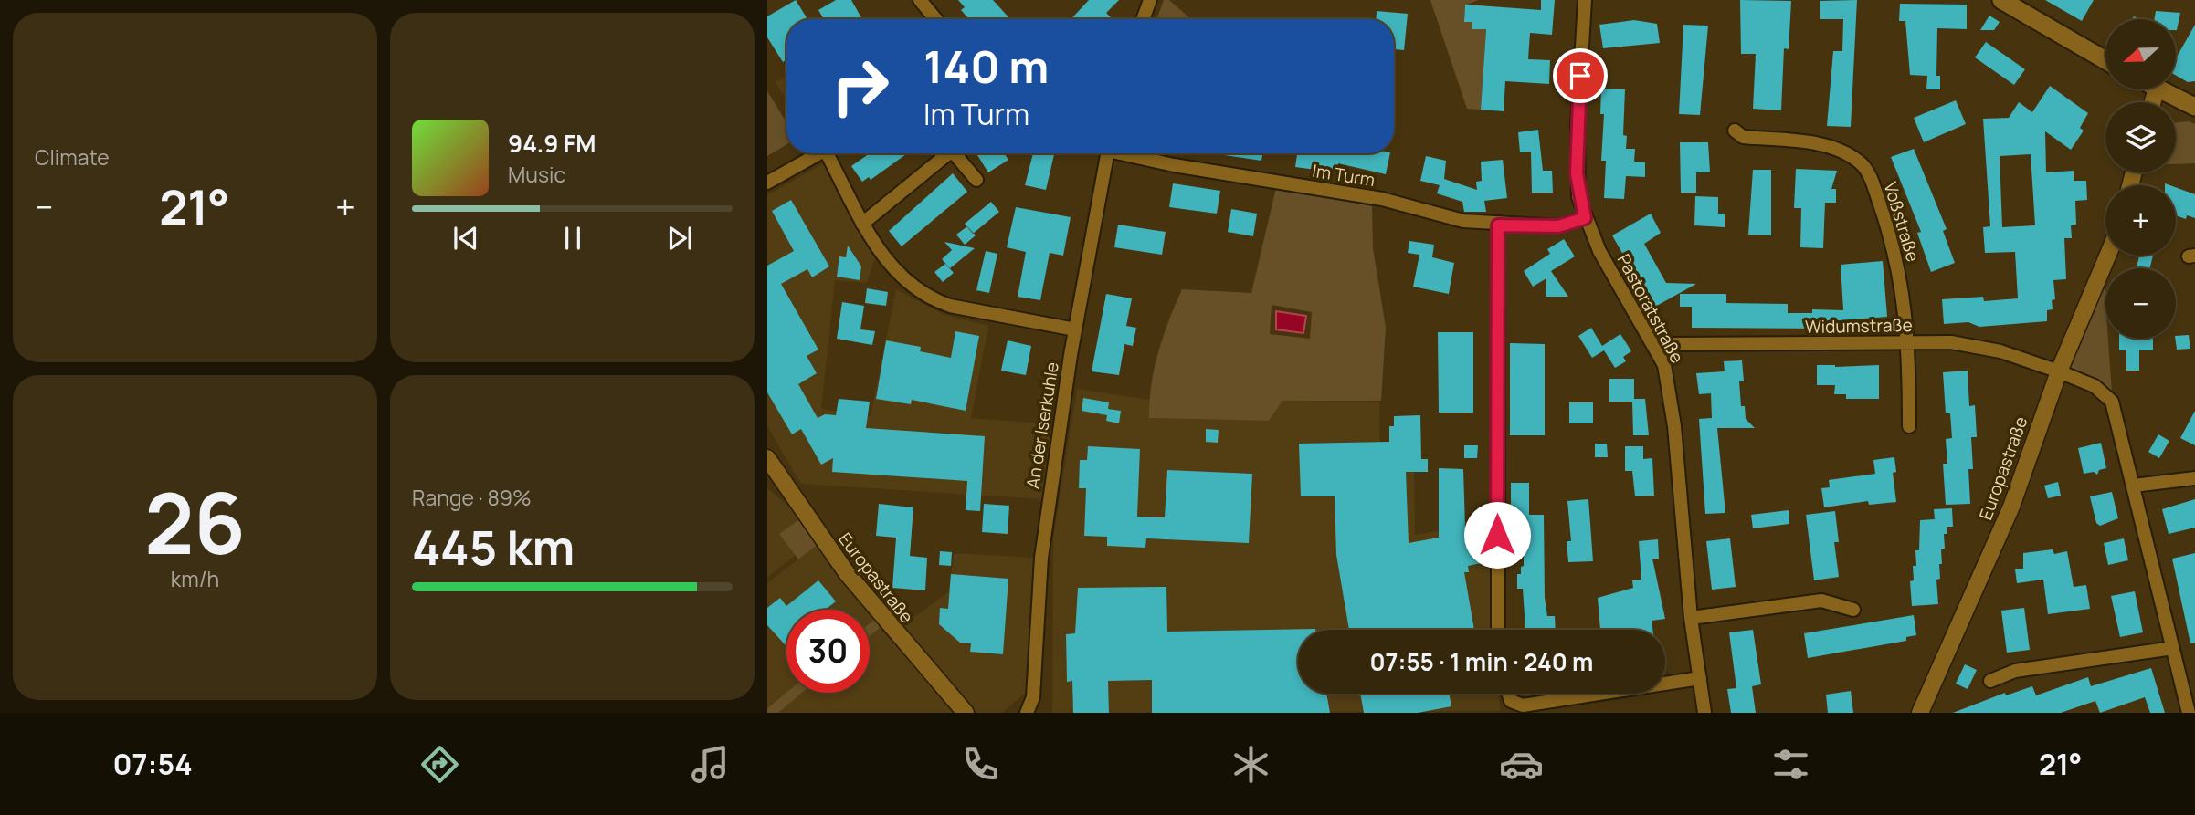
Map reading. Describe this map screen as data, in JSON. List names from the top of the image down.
{
  "streets": {
    "street": [
      "Im Turm",
      "Voßstraße",
      "Pastoratstraße",
      "Widumstraße",
      "An der Iserkuhle",
      "Europastraße"
    ]
  },
  "crossings": [
    ["Im Turm", "Pastoratstraße"],
    ["Voßstraße", "Widumstraße"],
    ["Pastoratstraße", "Widumstraße"],
    ["Widumstraße", "Europastraße"]
  ],
  "north": "left",
  "page": {
    "tile": [
      "Climate",
      ["26", "km/h"],
      ["Range · 89%", "445 km"]
    ],
    "map_buttons": ["+", "−"],
    "turn": ["140 m", "Im Turm"],
    "song": ["94.9 FM", "Music"],
    "heat": ["−", "21°", "+"],
    "limit": "30",
    "trip": "07:55 · 1 min · 240 m",
    "tabs": ["07:54", "21°"]
  }
}
